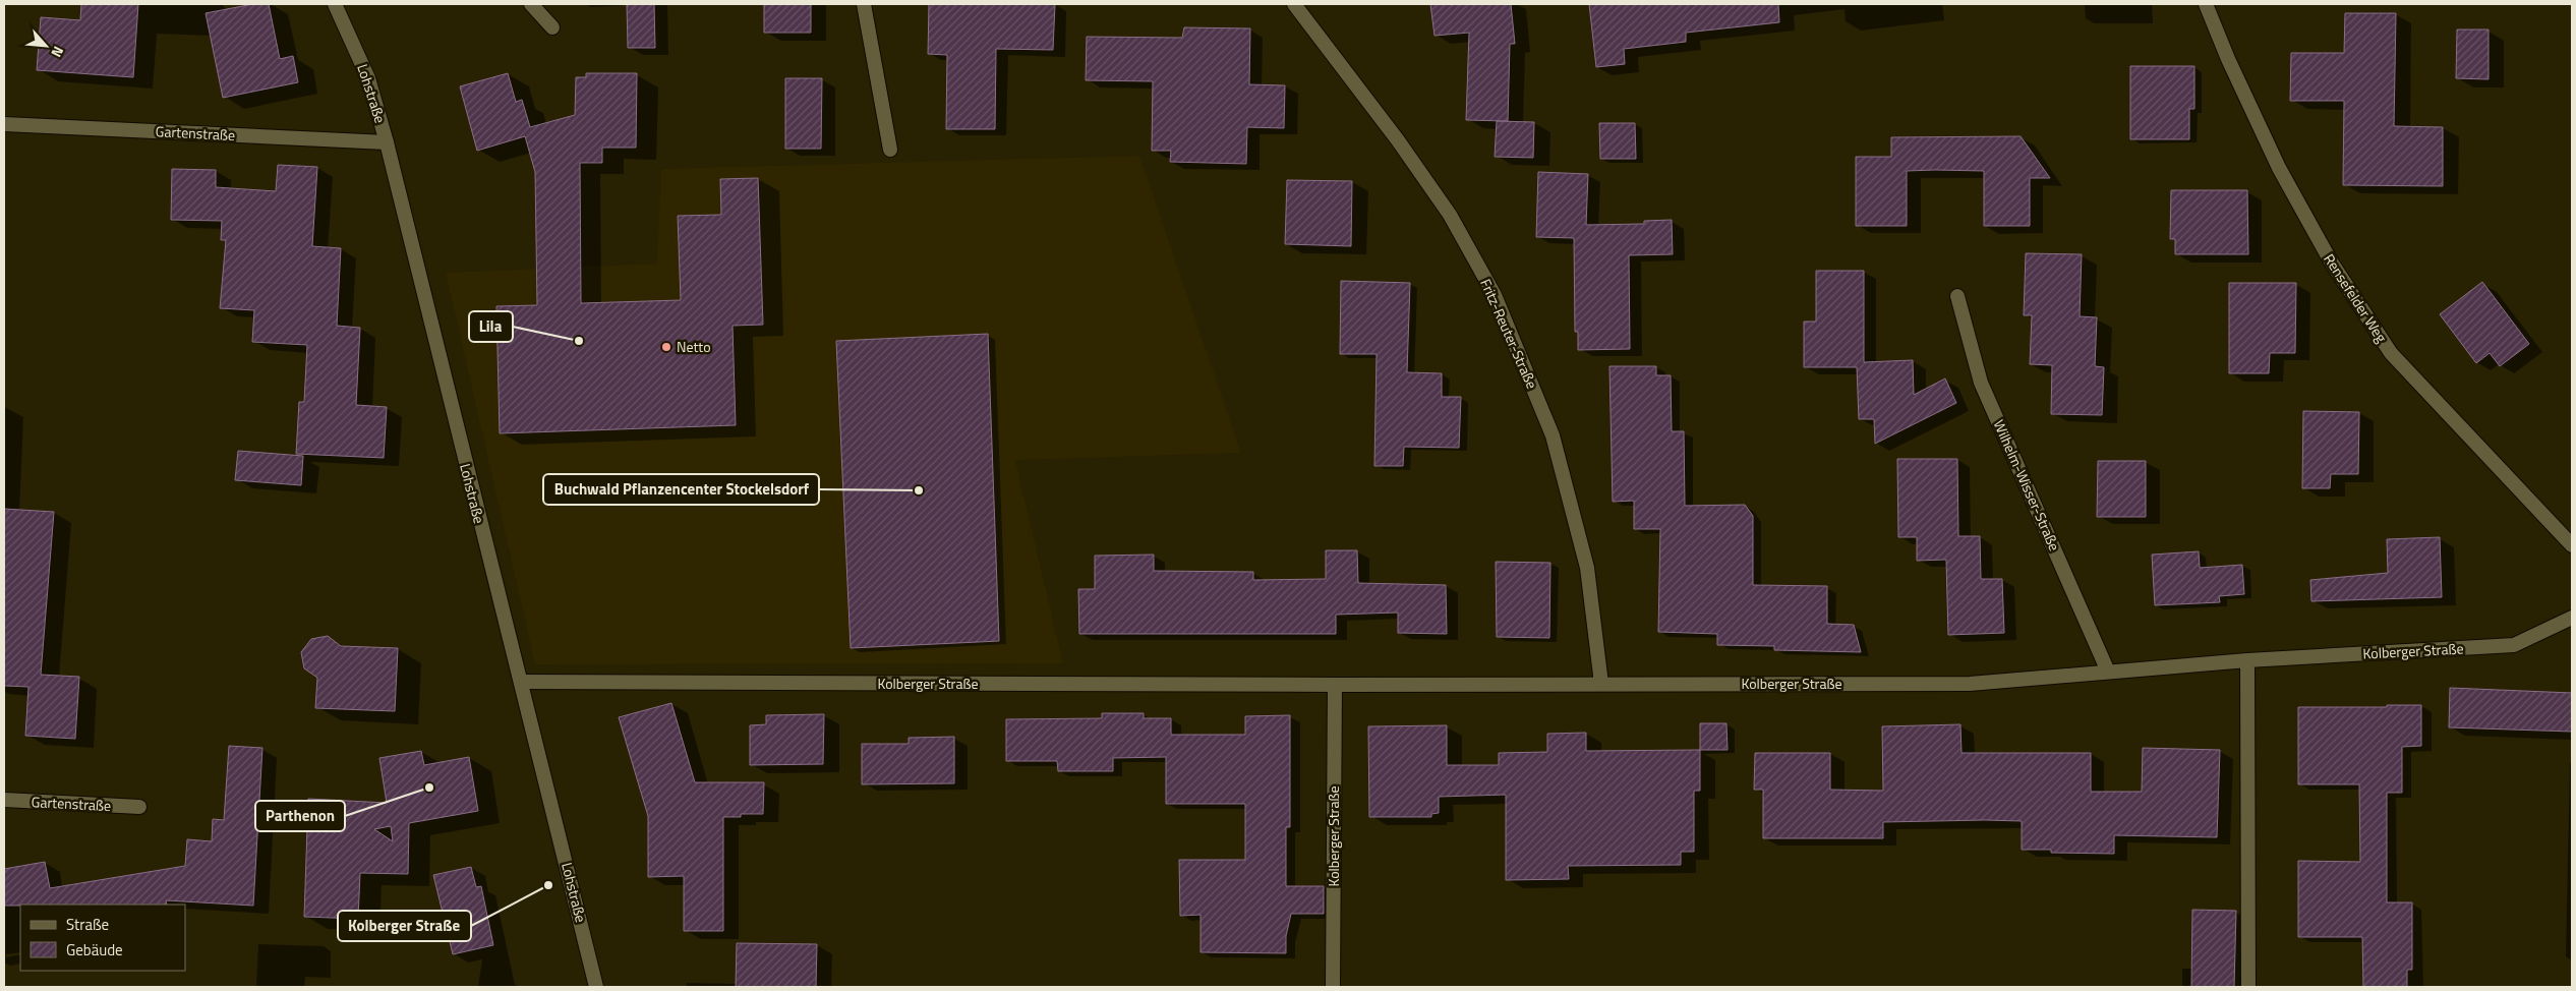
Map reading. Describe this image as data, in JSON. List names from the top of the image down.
{
  "streets": {
    "street": [
      "Lohstraße",
      "Gartenstraße",
      "Rensefelder Weg",
      "Fritz-Reuter-Straße",
      "Wilhelm-Wisser-Straße",
      "Kolberger Straße"
    ]
  },
  "crossings": [
    ["Lohstraße", "Gartenstraße"],
    ["Lohstraße", "Kolberger Straße"],
    ["Fritz-Reuter-Straße", "Kolberger Straße"],
    ["Wilhelm-Wisser-Straße", "Kolberger Straße"]
  ],
  "places": [
    "Lila",
    "Netto",
    "Buchwald Pflanzencenter Stockelsdorf",
    "Parthenon",
    "Kolberger Straße"
  ],
  "legend": ["Straße", "Gebäude"],
  "north": "bottom right"
}
